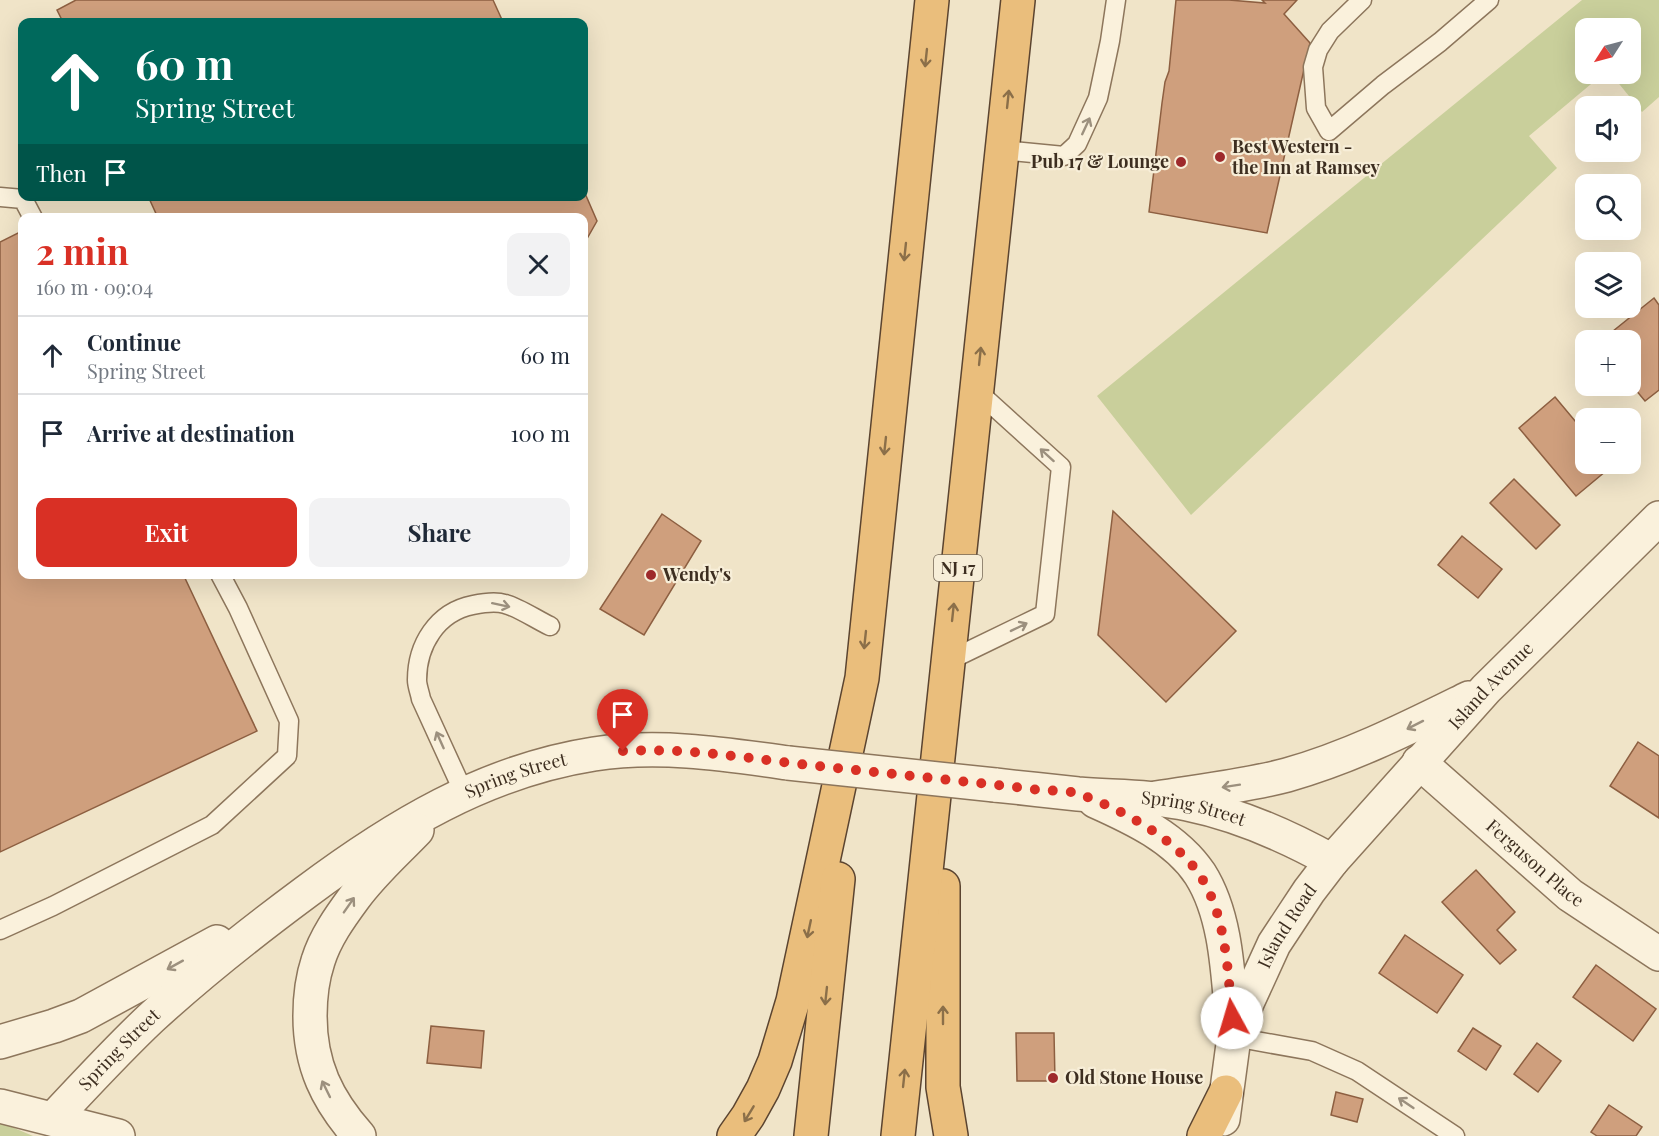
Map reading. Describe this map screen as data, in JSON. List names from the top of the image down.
{
  "streets": {
    "highway": ["NJ 17"],
    "street": [
      "Island Avenue",
      "Spring Street",
      "Ferguson Place",
      "Island Road"
    ]
  },
  "crossings": [
    ["Island Avenue", "Spring Street"],
    ["Island Avenue", "Ferguson Place"],
    ["Island Avenue", "Island Road"],
    ["Spring Street", "Island Road"]
  ],
  "places": [
    "Best Western - the Inn at Ramsey",
    "Pub 17 & Lounge",
    "Wendy's",
    "Old Stone House"
  ],
  "north": "bottom left",
  "page": {
    "map_buttons": ["+", "−"],
    "turn": ["60 m", "Spring Street"],
    "then": "Then",
    "heading": ["2 min", "160 m · 09:04"],
    "list": [
      {
        "name": "Continue",
        "note": "Spring Street",
        "value": "60 m"
      },
      {
        "name": "Arrive at destination",
        "value": "100 m"
      }
    ],
    "buttons": ["Exit", "Share"]
  }
}
